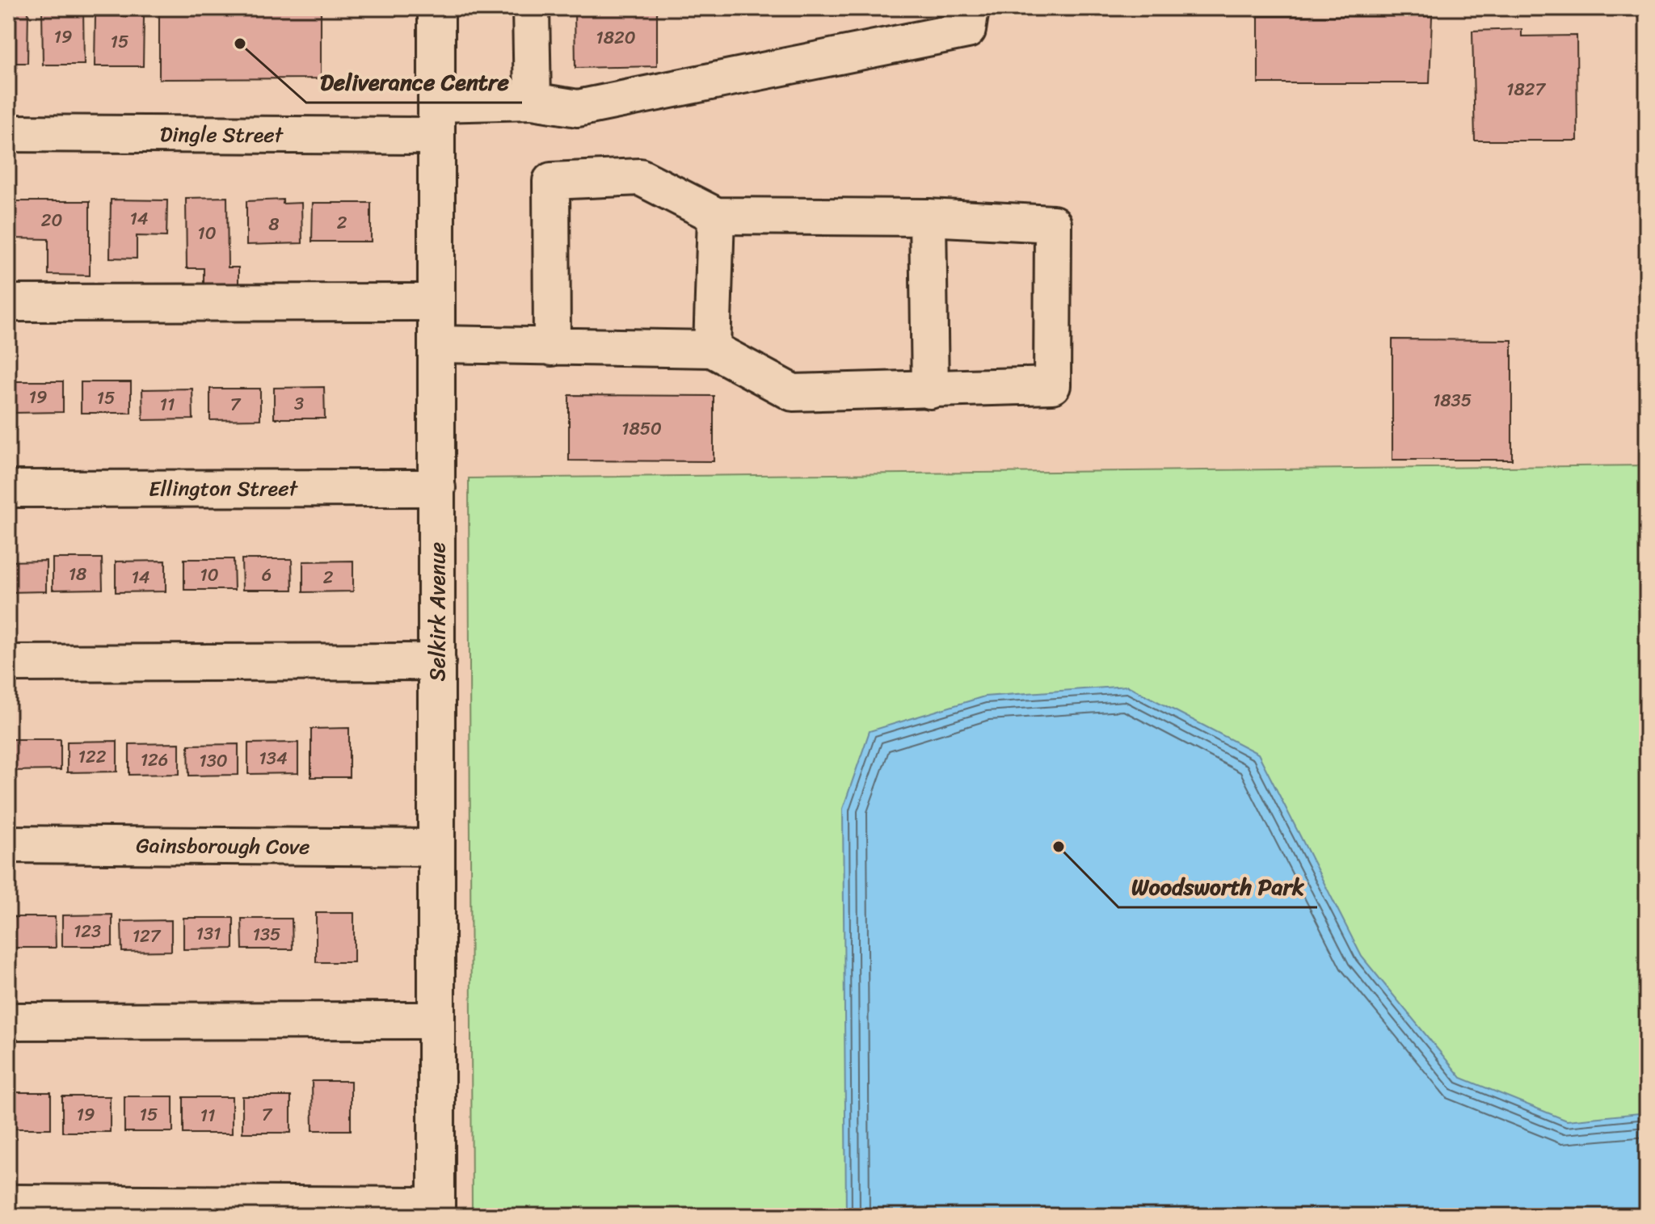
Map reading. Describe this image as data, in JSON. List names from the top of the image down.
{
  "streets": {
    "street": [
      "Dingle Street",
      "Ellington Street",
      "Selkirk Avenue",
      "Gainsborough Cove"
    ]
  },
  "crossings": [
    ["Dingle Street", "Selkirk Avenue"],
    ["Ellington Street", "Selkirk Avenue"],
    ["Selkirk Avenue", "Gainsborough Cove"]
  ],
  "places": ["Deliverance Centre", "Woodsworth Park"],
  "house_numbers": [
    "19",
    "1820",
    "15",
    "1827",
    "14",
    "20",
    "2",
    "8",
    "10",
    "19",
    "15",
    "1835",
    "3",
    "11",
    "7",
    "1850",
    "18",
    "10",
    "6",
    "14",
    "2",
    "122",
    "134",
    "126",
    "130",
    "123",
    "131",
    "135",
    "127",
    "19",
    "15",
    "7",
    "11"
  ]
}
